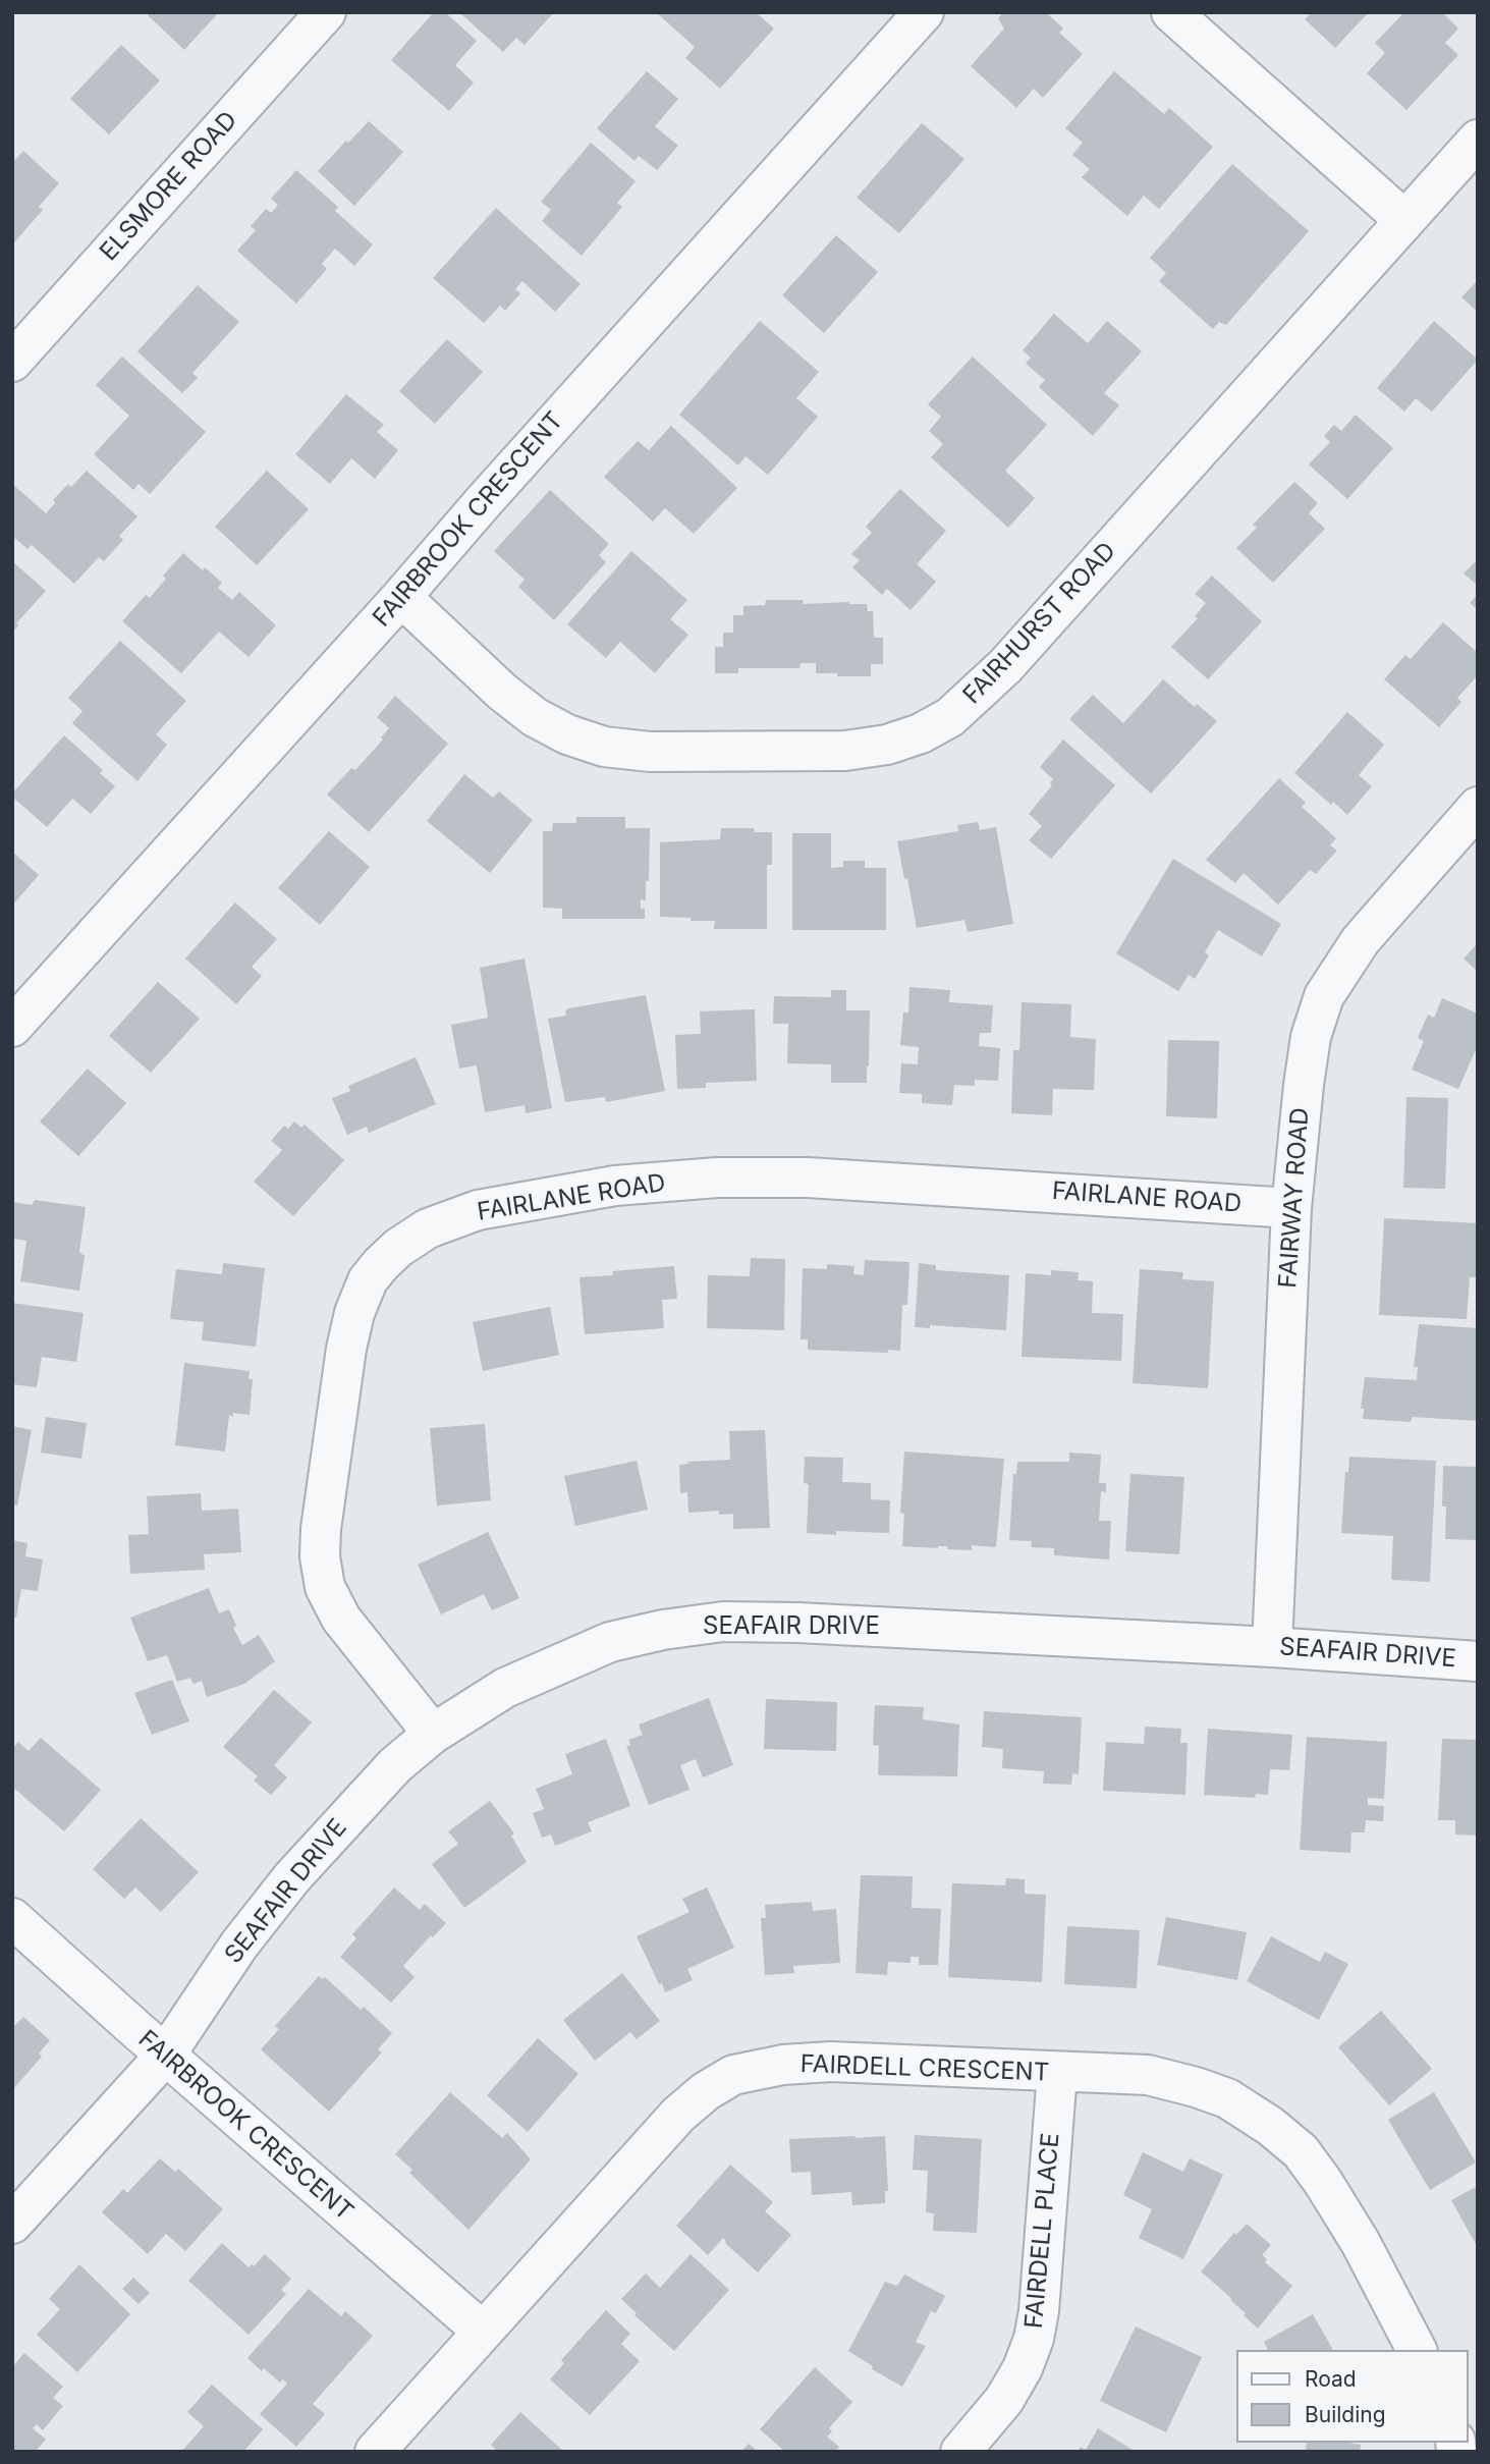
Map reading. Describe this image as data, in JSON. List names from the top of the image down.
{
  "streets": {
    "street": [
      "ELSMORE ROAD",
      "FAIRBROOK CRESCENT",
      "FAIRHURST ROAD",
      "FAIRLANE ROAD",
      "FAIRWAY ROAD",
      "SEAFAIR DRIVE",
      "FAIRDELL CRESCENT",
      "FAIRDELL PLACE"
    ]
  },
  "crossings": [
    ["FAIRBROOK CRESCENT", "FAIRHURST ROAD"],
    ["FAIRBROOK CRESCENT", "SEAFAIR DRIVE"],
    ["FAIRBROOK CRESCENT", "FAIRDELL CRESCENT"],
    ["FAIRLANE ROAD", "FAIRWAY ROAD"],
    ["FAIRLANE ROAD", "SEAFAIR DRIVE"],
    ["FAIRWAY ROAD", "SEAFAIR DRIVE"],
    ["FAIRDELL CRESCENT", "FAIRDELL PLACE"]
  ],
  "legend": ["Road", "Building"]
}
